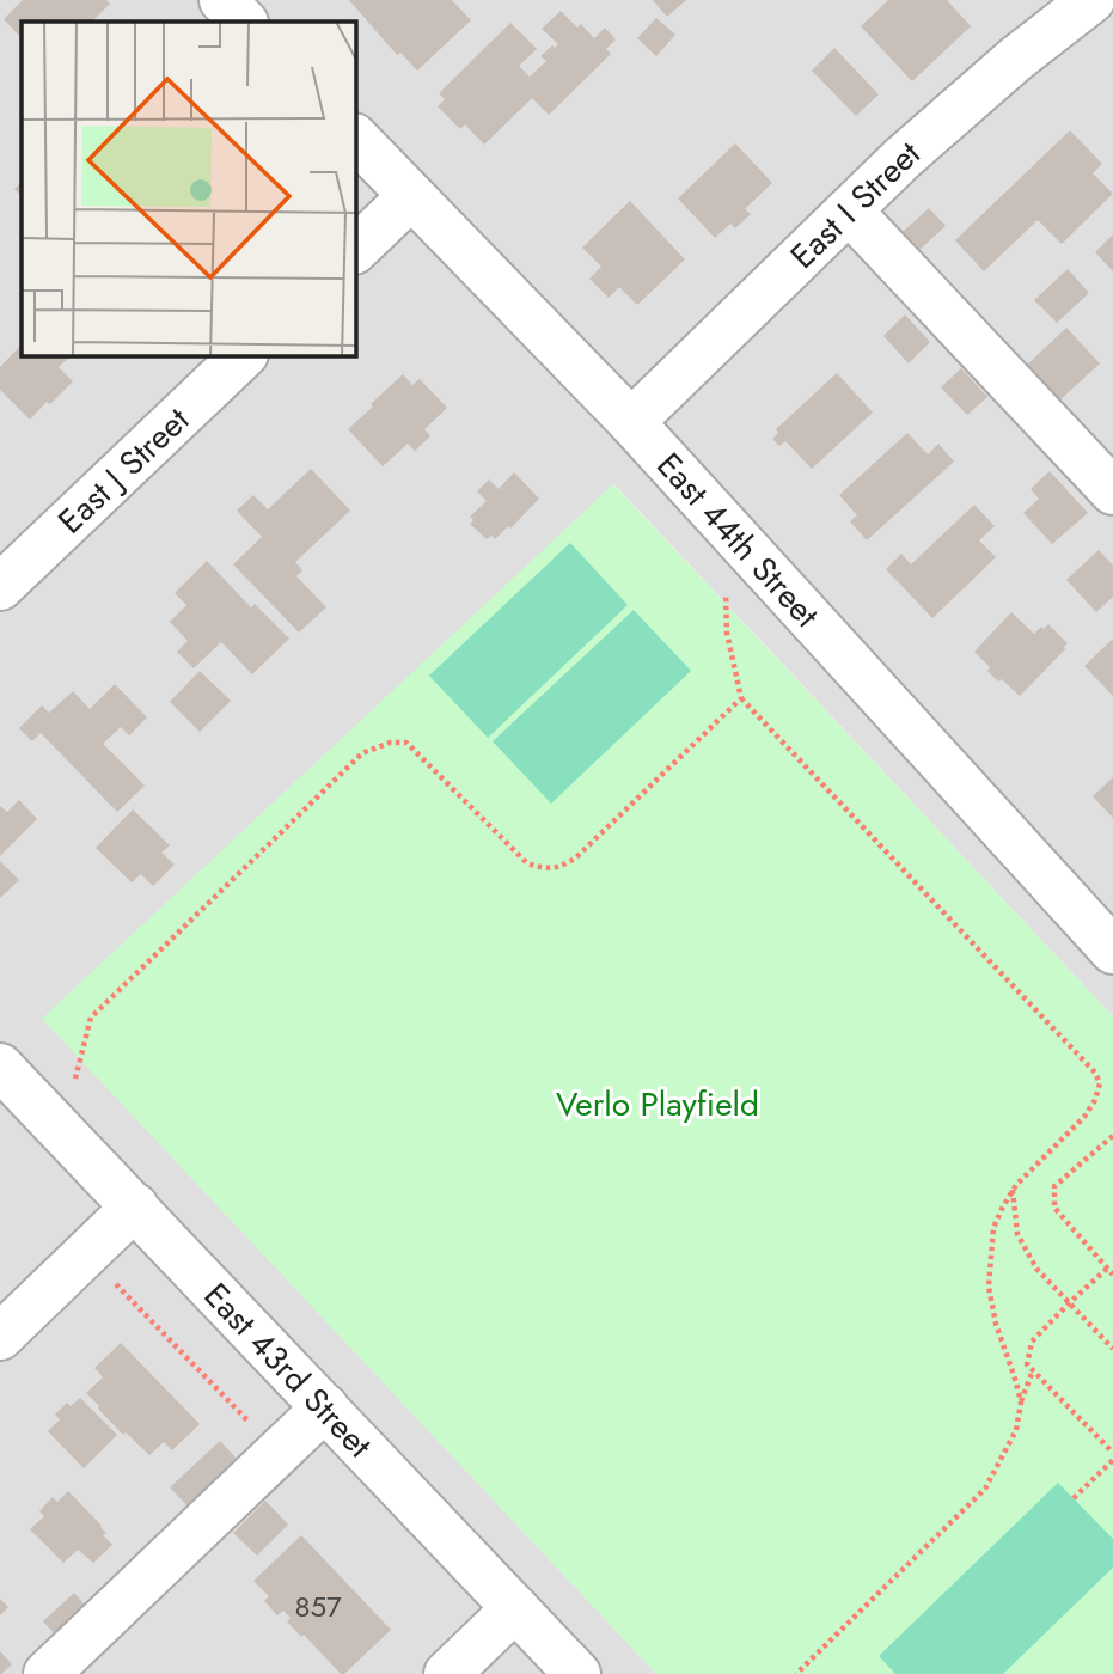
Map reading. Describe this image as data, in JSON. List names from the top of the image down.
{
  "streets": {
    "street": [
      "East I Street",
      "East J Street",
      "East 44th Street",
      "East 43rd Street"
    ]
  },
  "crossings": [
    ["East I Street", "East 44th Street"]
  ],
  "parks": ["Verlo Playfield"],
  "house_numbers": ["857"]
}
